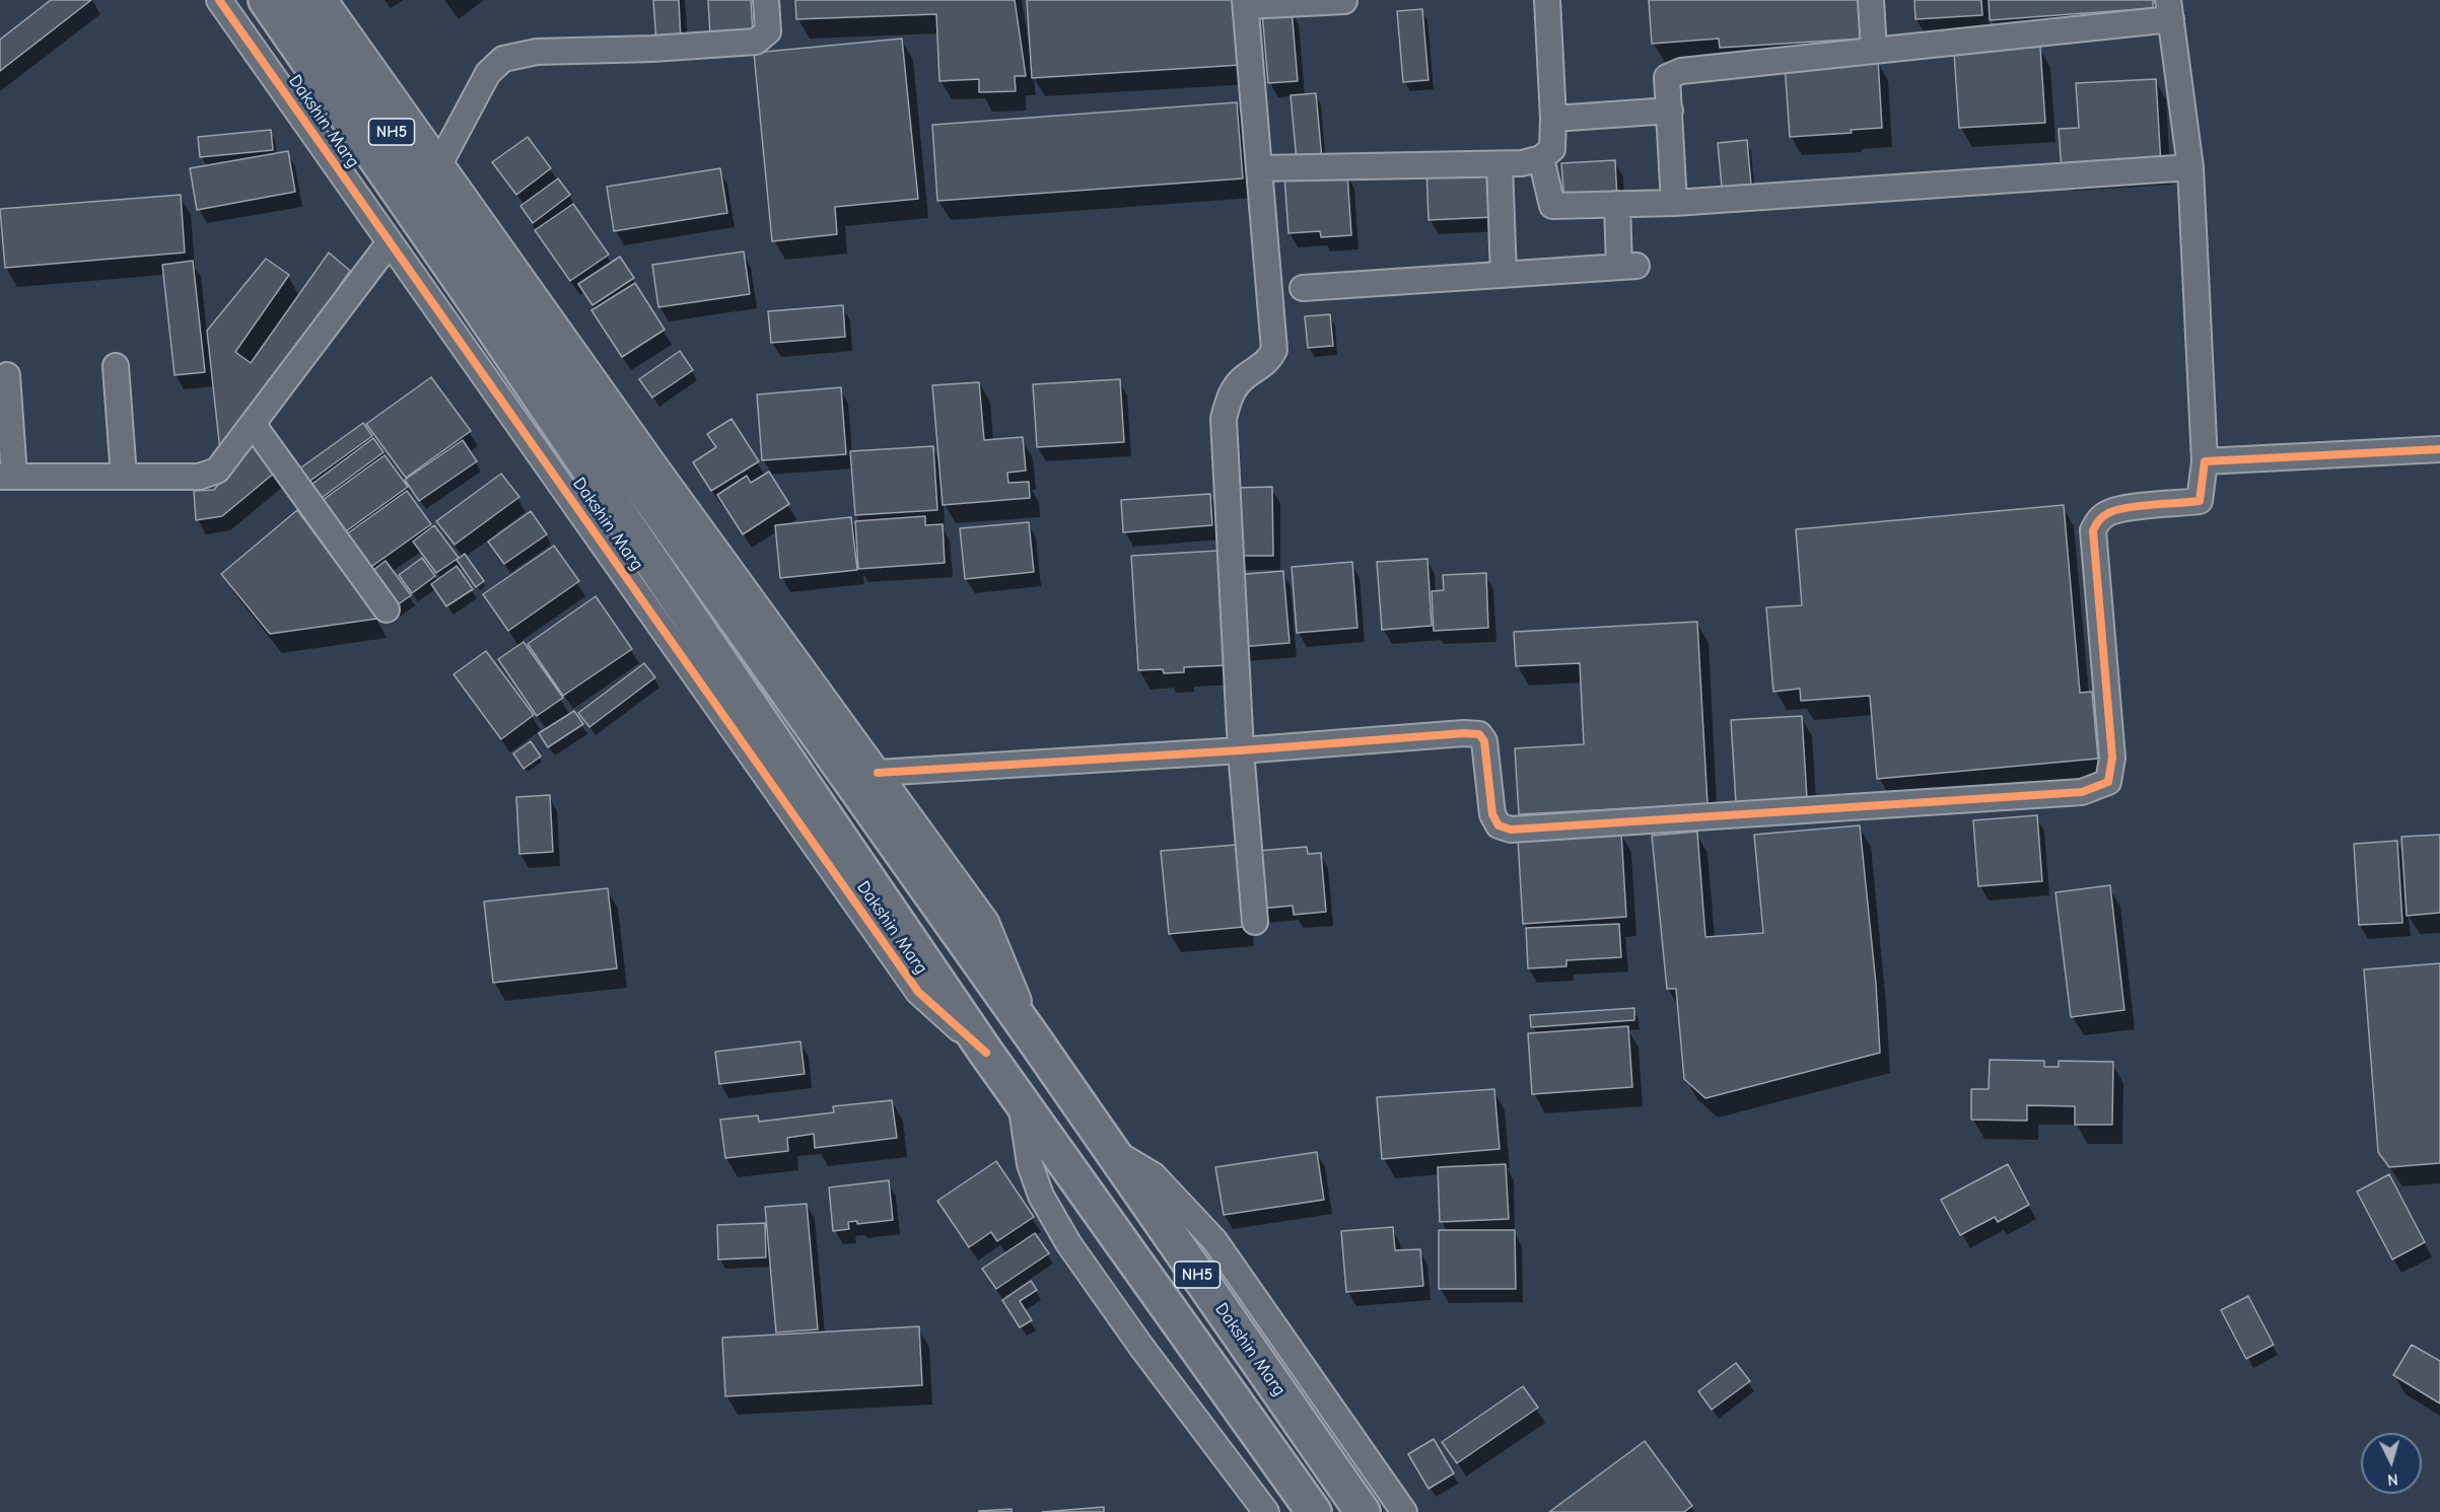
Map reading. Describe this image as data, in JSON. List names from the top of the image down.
{
  "streets": {
    "highway": ["Dakshin Marg", "NH5"]
  },
  "north": "bottom"
}
